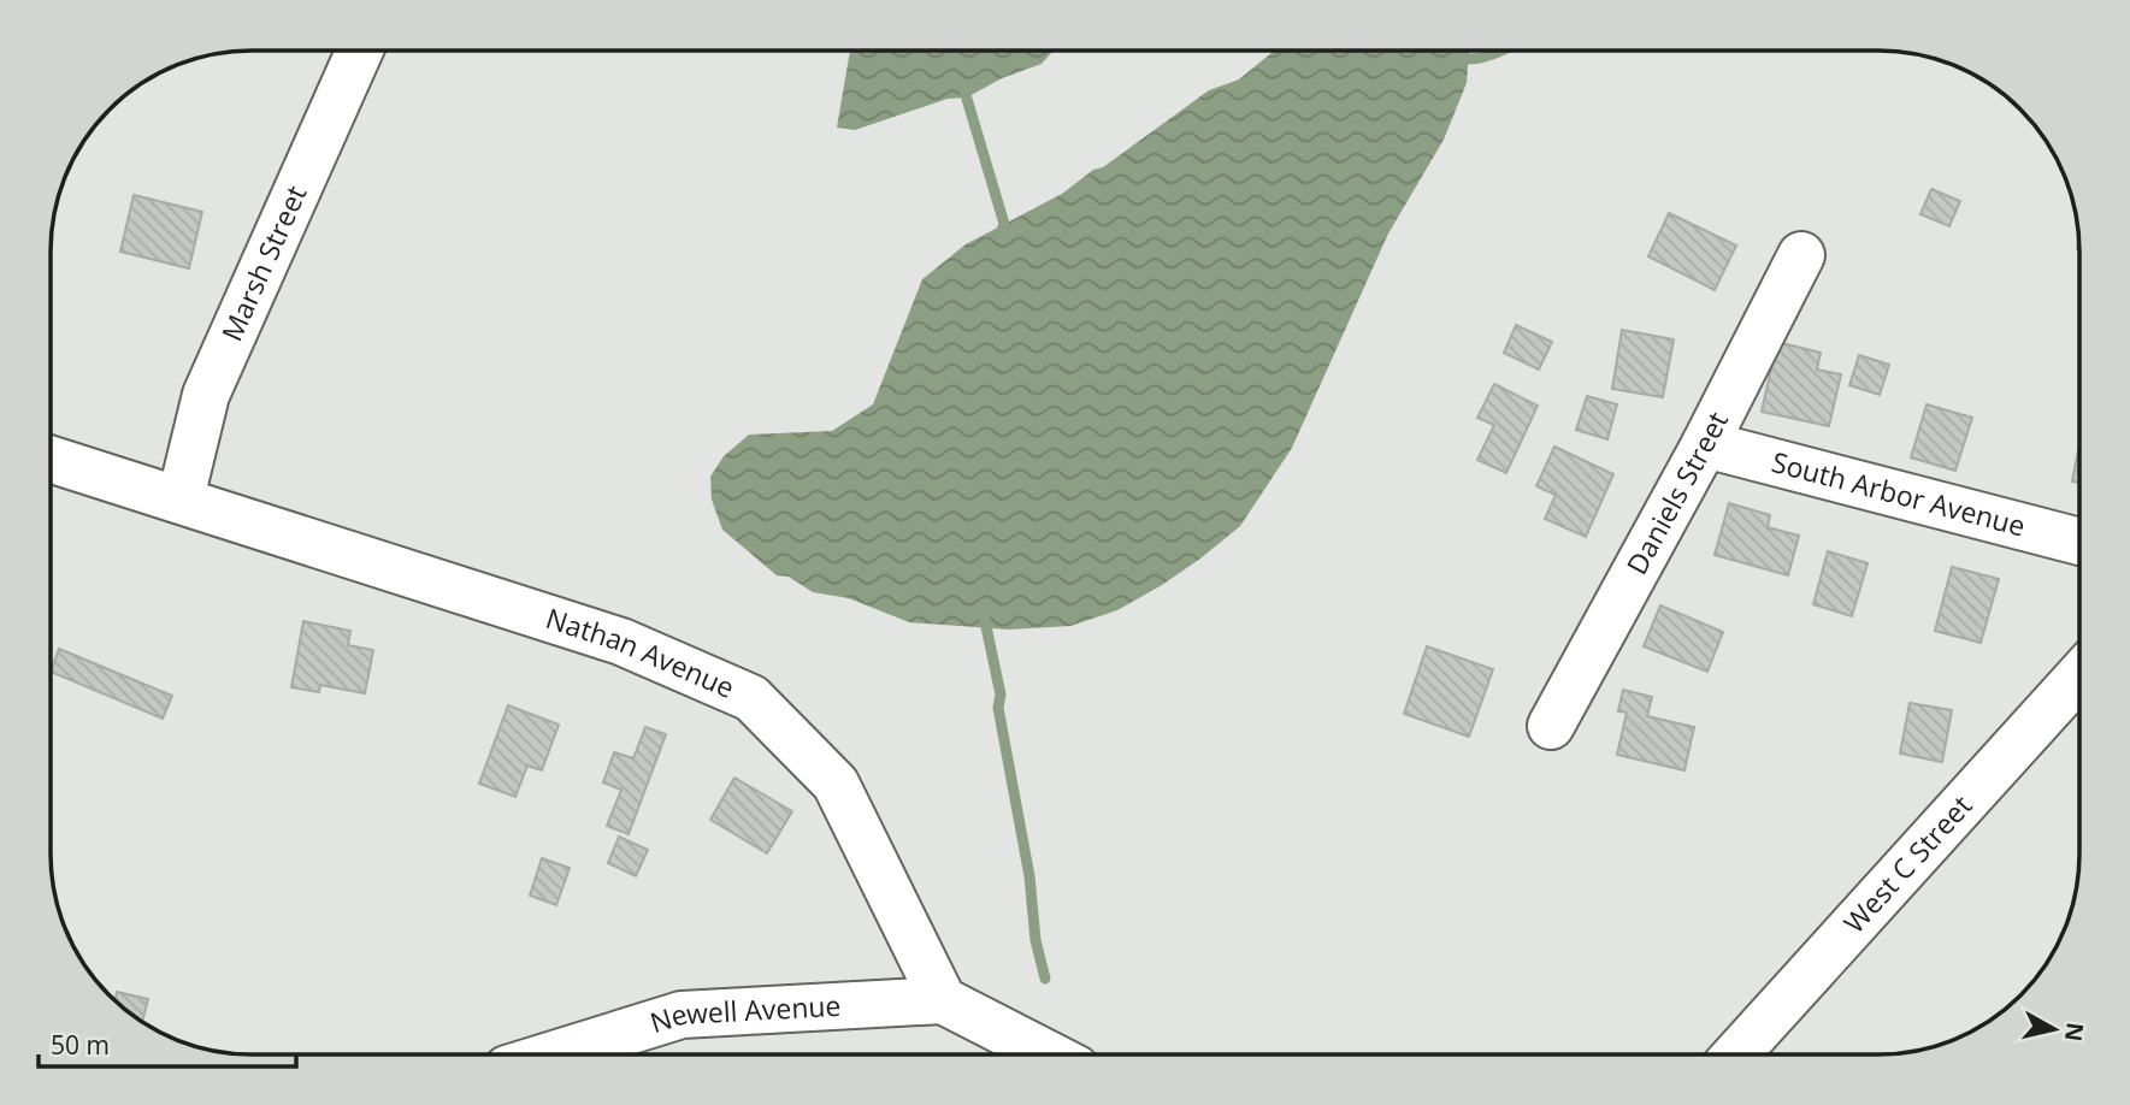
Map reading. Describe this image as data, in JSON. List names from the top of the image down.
{
  "streets": {
    "street": [
      "Marsh Street",
      "Daniels Street",
      "South Arbor Avenue",
      "Nathan Avenue",
      "West C Street",
      "Newell Avenue"
    ]
  },
  "crossings": [
    ["Marsh Street", "Nathan Avenue"],
    ["Daniels Street", "South Arbor Avenue"],
    ["Nathan Avenue", "Newell Avenue"]
  ],
  "scale_bar": "50 m",
  "north": "right"
}
